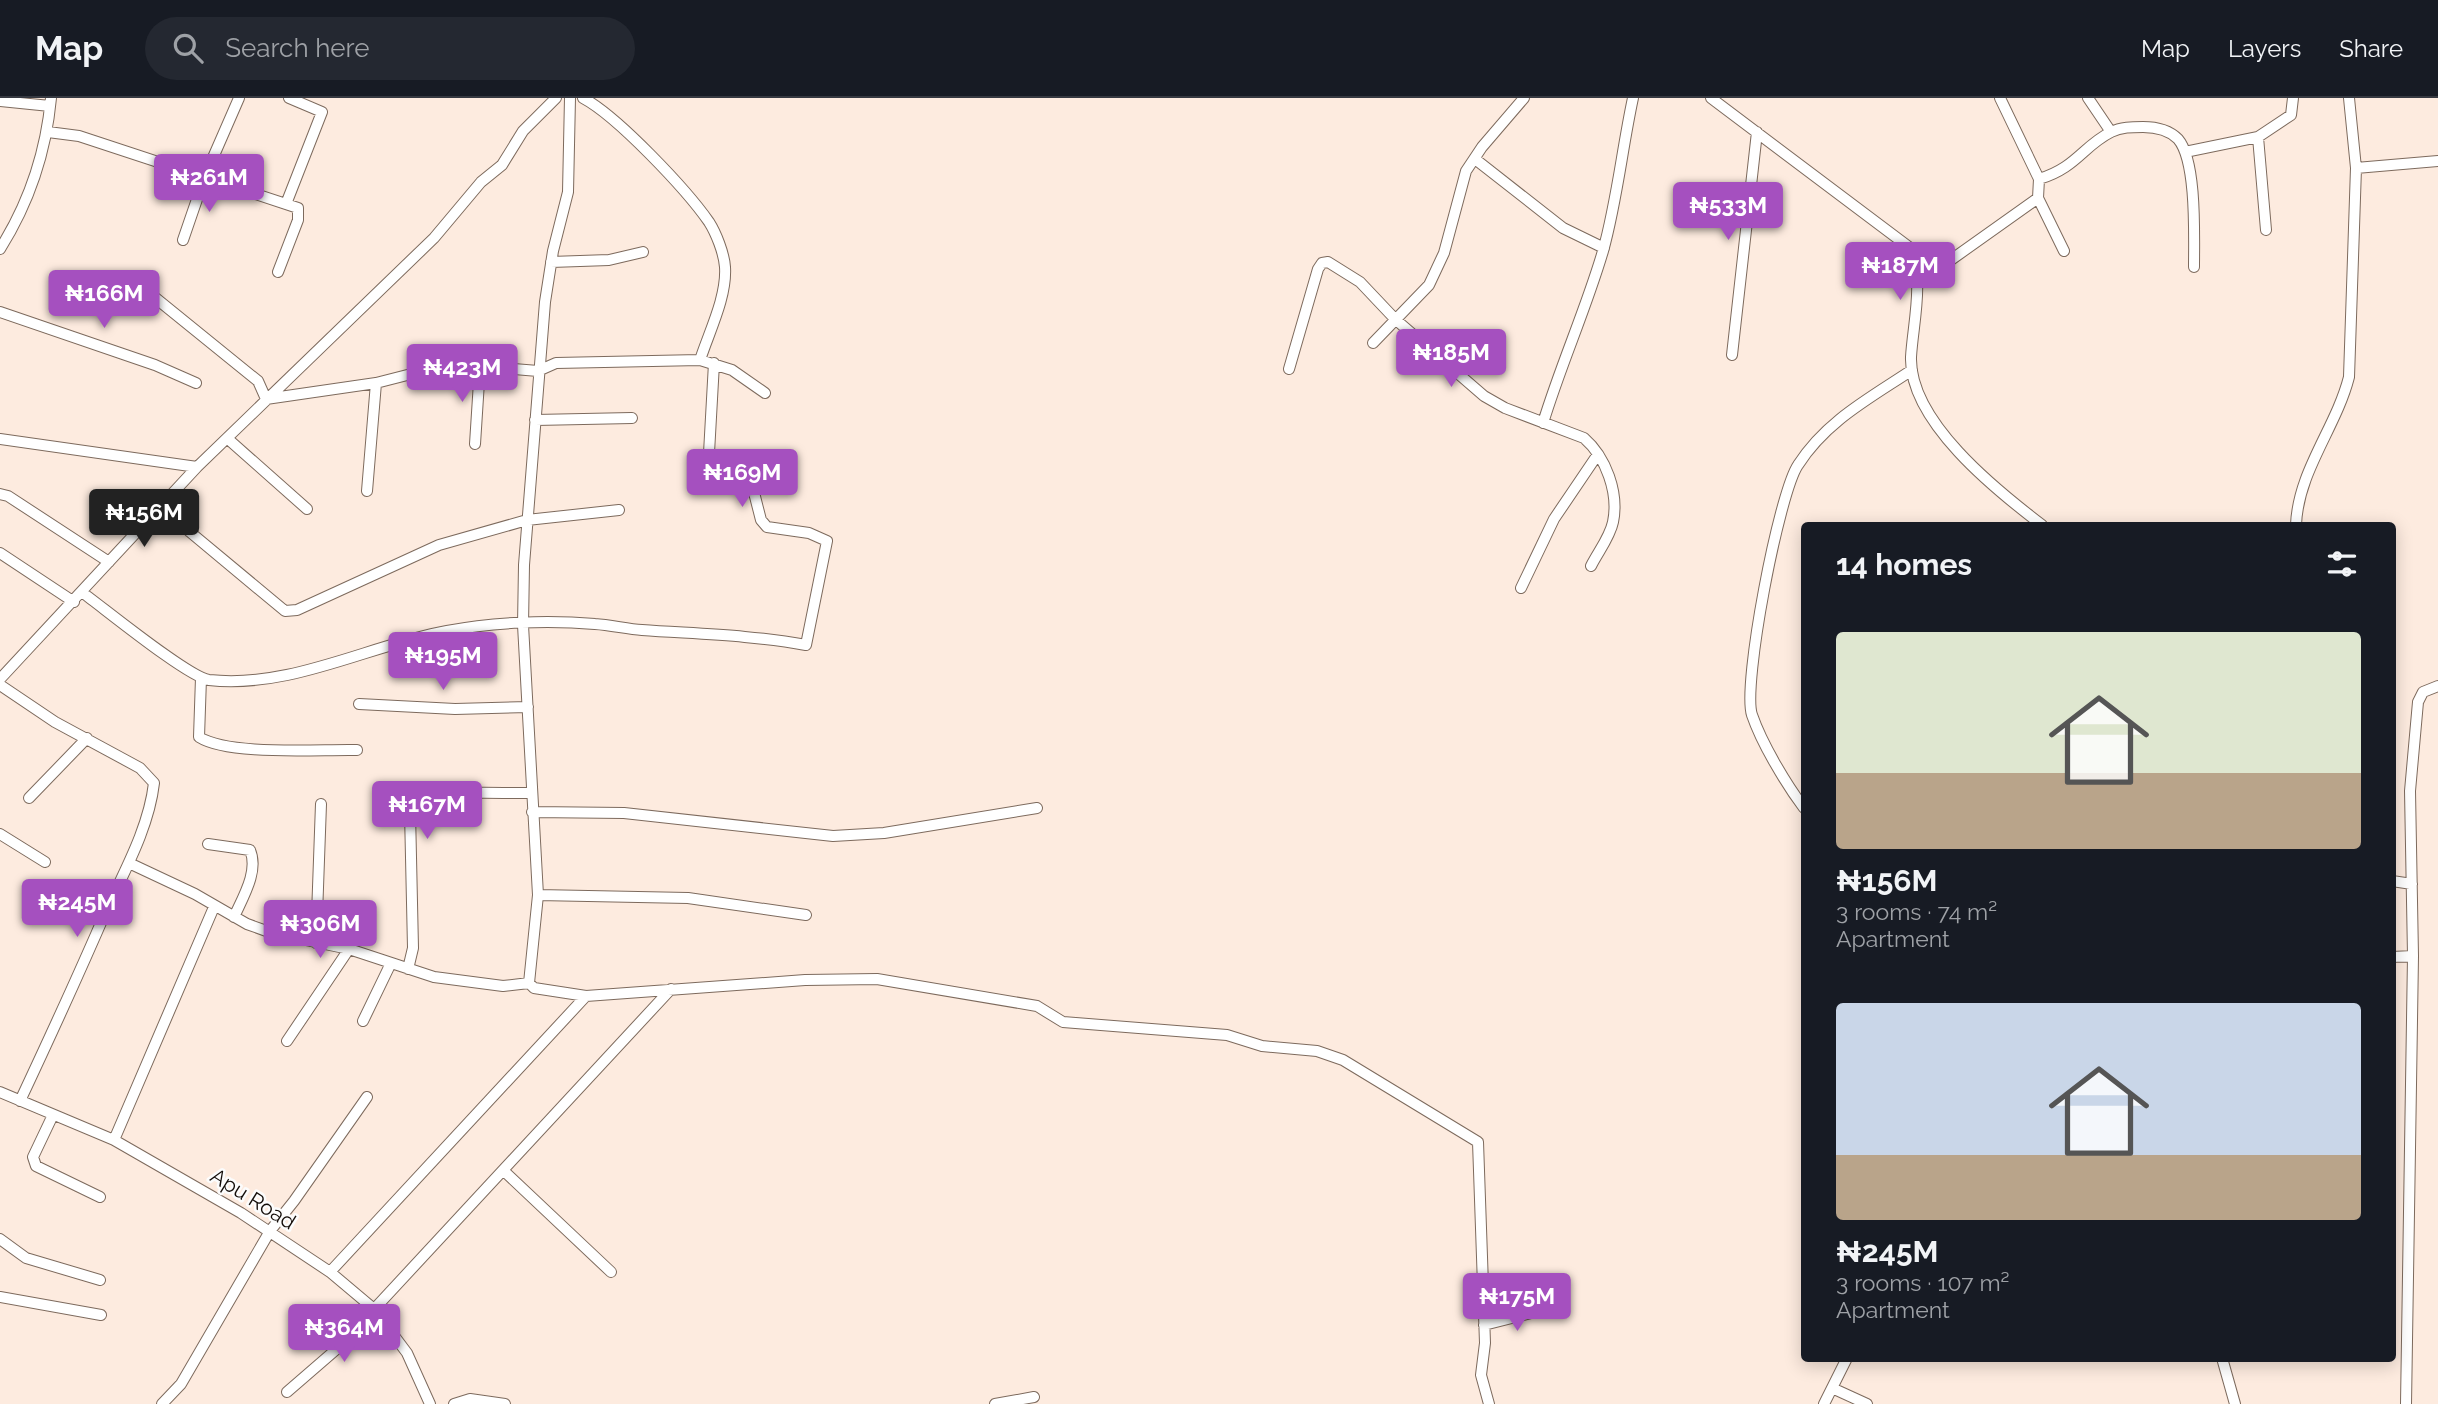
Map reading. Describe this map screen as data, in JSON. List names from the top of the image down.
{
  "streets": {
    "street": ["Apu Road"]
  },
  "page": {
    "header": "Map",
    "search": "Search here",
    "nav": ["Map", "Layers", "Share"],
    "price": [
      "₦261M",
      "₦533M",
      "₦187M",
      "₦166M",
      "₦185M",
      "₦423M",
      "₦169M",
      "₦156M",
      "₦195M",
      "₦167M",
      "₦245M",
      "₦306M",
      "₦175M",
      "₦364M"
    ],
    "heading": "14 homes",
    "list": [
      {
        "name": "₦156M",
        "note": "3 rooms · 74 m² · Apartment"
      },
      {
        "name": "₦245M",
        "note": "3 rooms · 107 m² · Apartment"
      }
    ]
  }
}
